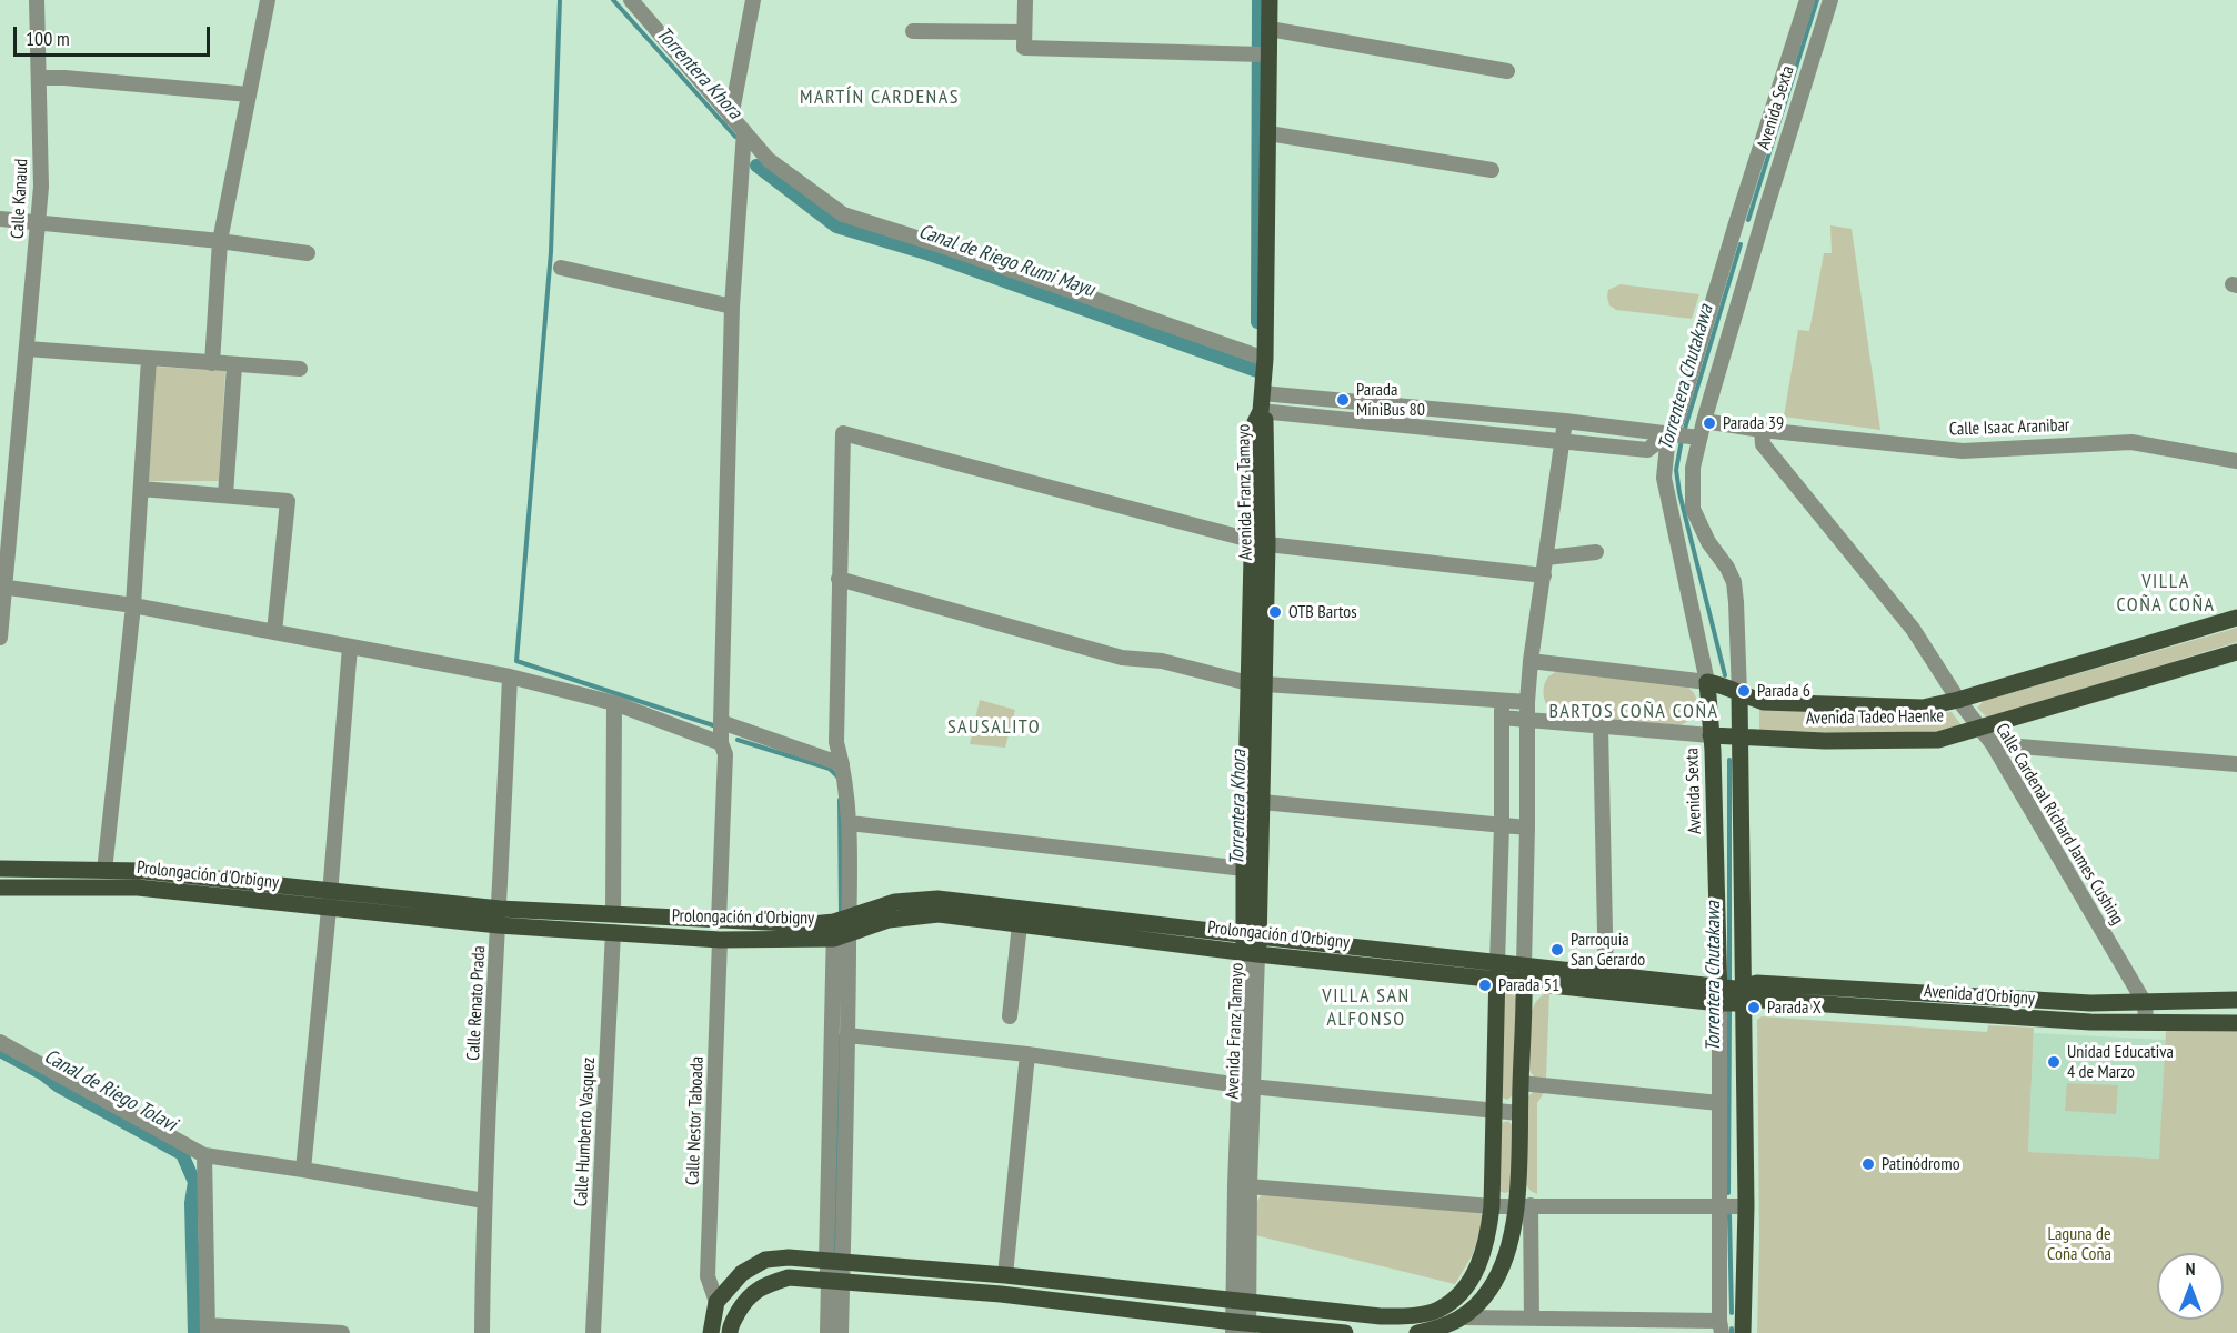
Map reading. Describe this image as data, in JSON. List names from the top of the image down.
{
  "streets": {
    "main road": [
      "Avenida Sexta",
      "Avenida Franz Tamayo",
      "Avenida Tadeo Haenke",
      "Prolongación d'Orbigny",
      "Avenida d'Orbigny"
    ],
    "street": [
      "Calle Kanaud",
      "Calle Isaac Aranibar",
      "Calle Cardenal Richard James Cushing",
      "Calle Renato Prada",
      "Calle Nestor Taboada",
      "Calle Humberto Vasquez"
    ]
  },
  "crossings": [
    ["Avenida Sexta", "Calle Isaac Aranibar"],
    ["Avenida Sexta", "Avenida Tadeo Haenke"],
    ["Avenida Sexta", "Prolongación d'Orbigny"],
    ["Avenida Sexta", "Avenida d'Orbigny"],
    ["Calle Isaac Aranibar", "Calle Cardenal Richard James Cushing"],
    ["Avenida Franz Tamayo", "Prolongación d'Orbigny"],
    ["Avenida Tadeo Haenke", "Calle Cardenal Richard James Cushing"],
    ["Calle Cardenal Richard James Cushing", "Avenida d'Orbigny"],
    ["Prolongación d'Orbigny", "Avenida d'Orbigny"],
    ["Prolongación d'Orbigny", "Calle Renato Prada"],
    ["Prolongación d'Orbigny", "Calle Nestor Taboada"],
    ["Prolongación d'Orbigny", "Calle Humberto Vasquez"]
  ],
  "districts": [
    "MARTÍN CARDENAS",
    "VILLA COÑA COÑA",
    "BARTOS COÑA COÑA",
    "SAUSALITO",
    "VILLA SAN ALFONSO"
  ],
  "water": [
    "Torrentera Khora",
    "Canal de Riego Rumi Mayu",
    "Torrentera Chutakawa",
    "Canal de Riego Tolavi"
  ],
  "parks": ["Laguna de Coña Coña"],
  "places": [
    "Parada MiniBus 80",
    "Parada 39",
    "OTB Bartos",
    "Parada 6",
    "Parroquia San Gerardo",
    "Parada 51",
    "Parada X",
    "Unidad Educativa 4 de Marzo",
    "Patinódromo"
  ],
  "scale_bar": "100 m",
  "north": "top"
}
